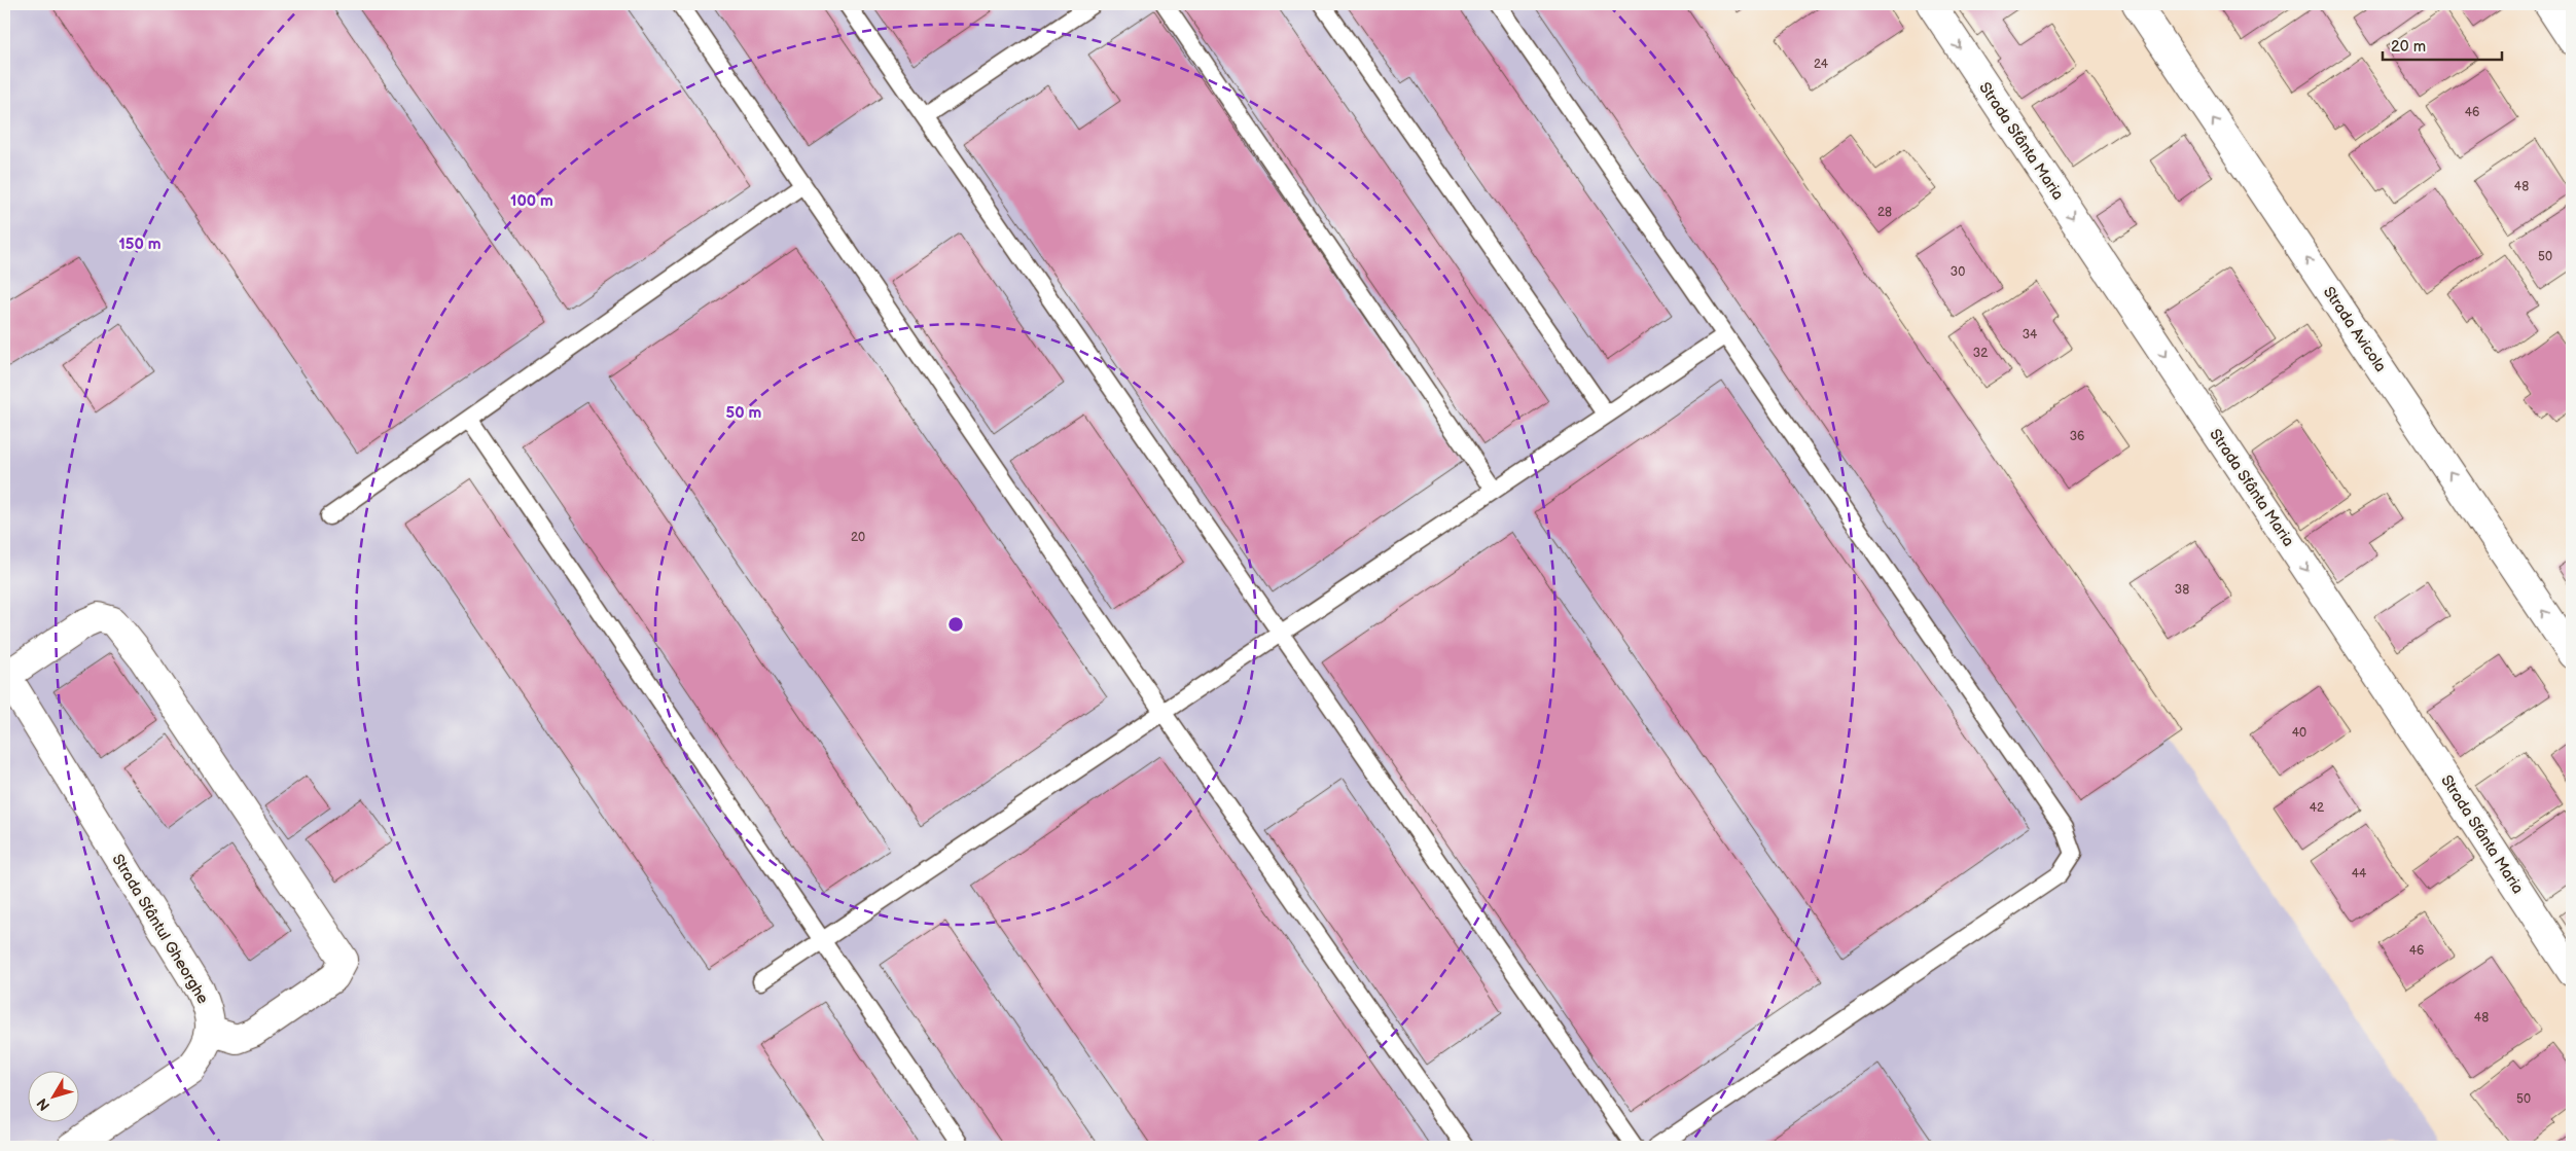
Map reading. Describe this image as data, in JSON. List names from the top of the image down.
{
  "streets": {
    "street": ["Strada Sfânta Maria", "Strada Avicola", "Strada Sfântul Gheorghe"]
  },
  "one_way": ["Strada Sfânta Maria", "Strada Avicola"],
  "house_numbers": [
    "24",
    "46",
    "48",
    "28",
    "50",
    "30",
    "34",
    "32",
    "36",
    "20",
    "38",
    "40",
    "42",
    "44",
    "46",
    "48",
    "50"
  ],
  "scale_bar": "20 m",
  "north": "bottom left",
  "rings": ["100 m", "150 m", "50 m"]
}
